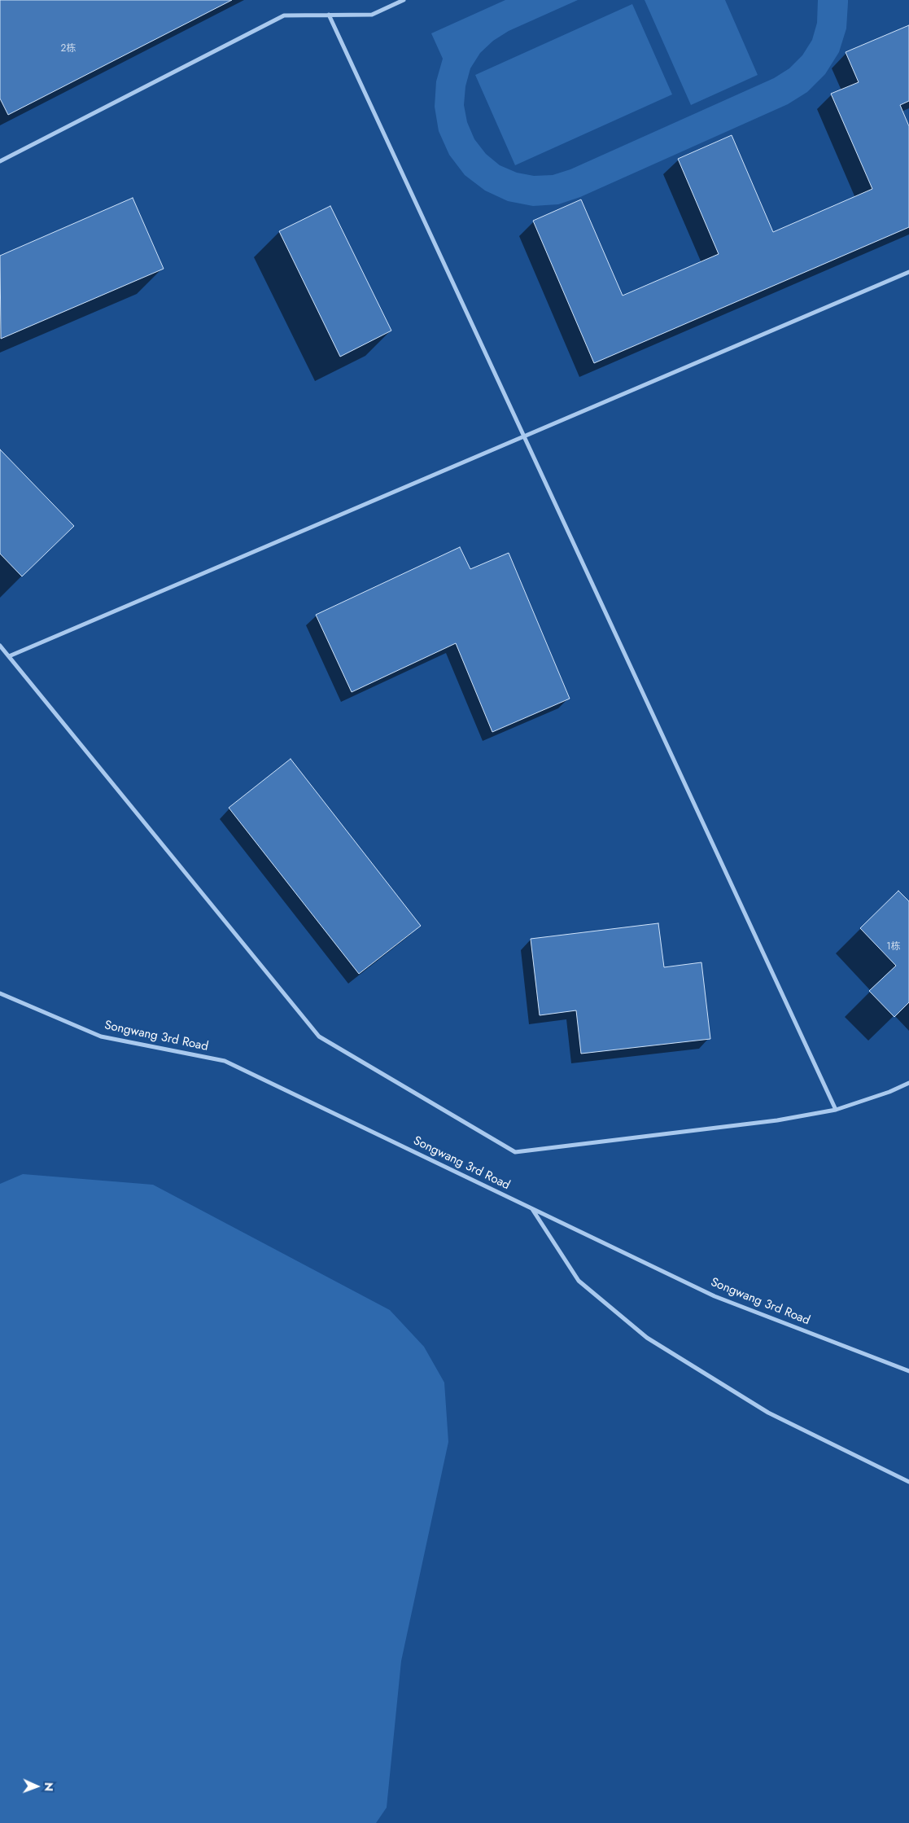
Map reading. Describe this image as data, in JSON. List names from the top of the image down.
{
  "streets": {
    "street": ["Songwang 3rd Road"]
  },
  "house_numbers": ["2栋", "1栋"],
  "north": "right"
}
